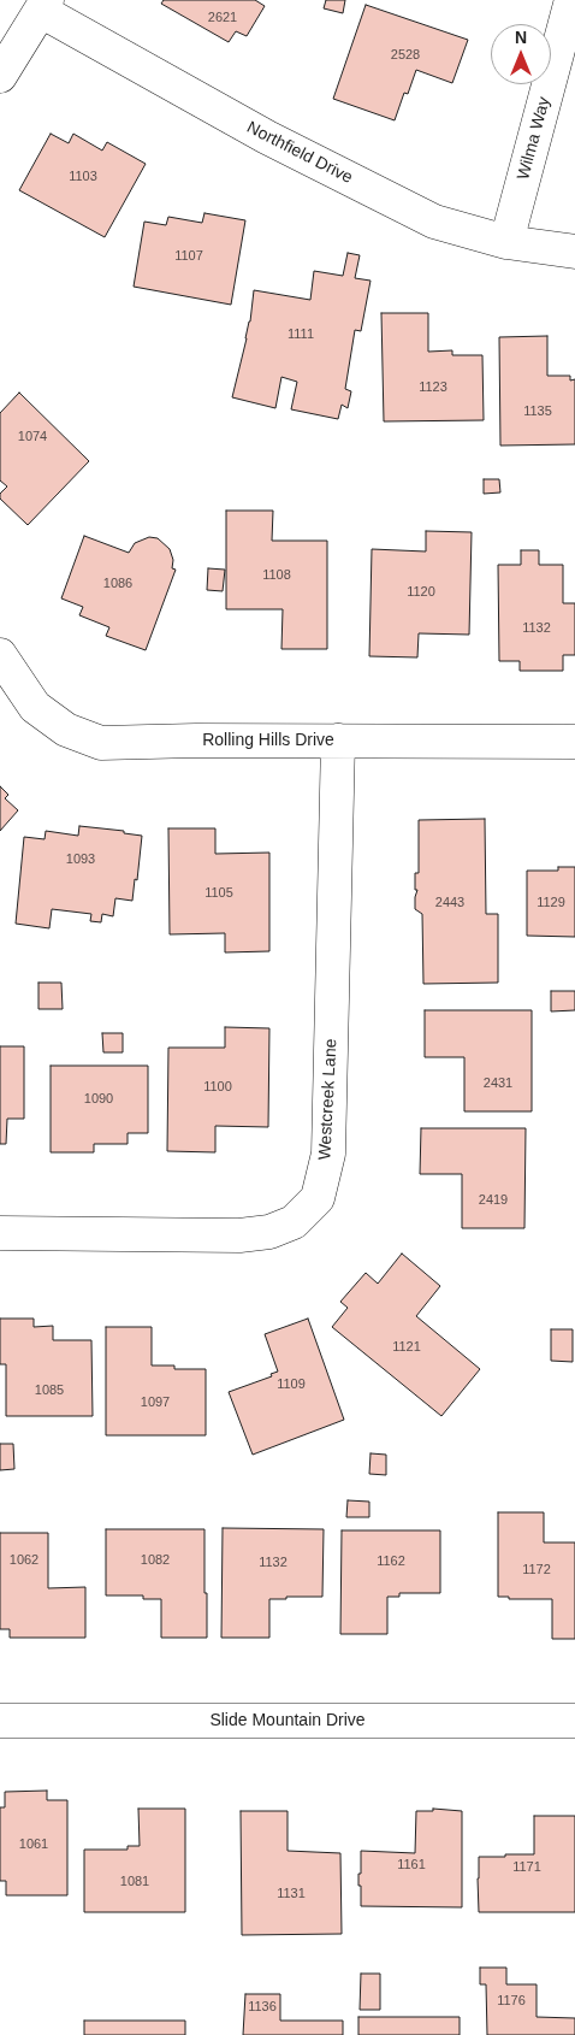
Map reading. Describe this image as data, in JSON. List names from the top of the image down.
{
  "streets": {
    "street": [
      "Wilma Way",
      "Northfield Drive",
      "Rolling Hills Drive",
      "Westcreek Lane",
      "Slide Mountain Drive"
    ]
  },
  "crossings": [
    ["Wilma Way", "Northfield Drive"],
    ["Rolling Hills Drive", "Westcreek Lane"]
  ],
  "house_numbers": [
    "2621",
    "2528",
    "1103",
    "1107",
    "1111",
    "1123",
    "1135",
    "1074",
    "1108",
    "1086",
    "1120",
    "1132",
    "1093",
    "1105",
    "2443",
    "1129",
    "2431",
    "1100",
    "1090",
    "2419",
    "1121",
    "1109",
    "1085",
    "1097",
    "1062",
    "1082",
    "1162",
    "1132",
    "1172",
    "1061",
    "1161",
    "1171",
    "1081",
    "1131",
    "1176",
    "1136"
  ],
  "north": "top"
}
